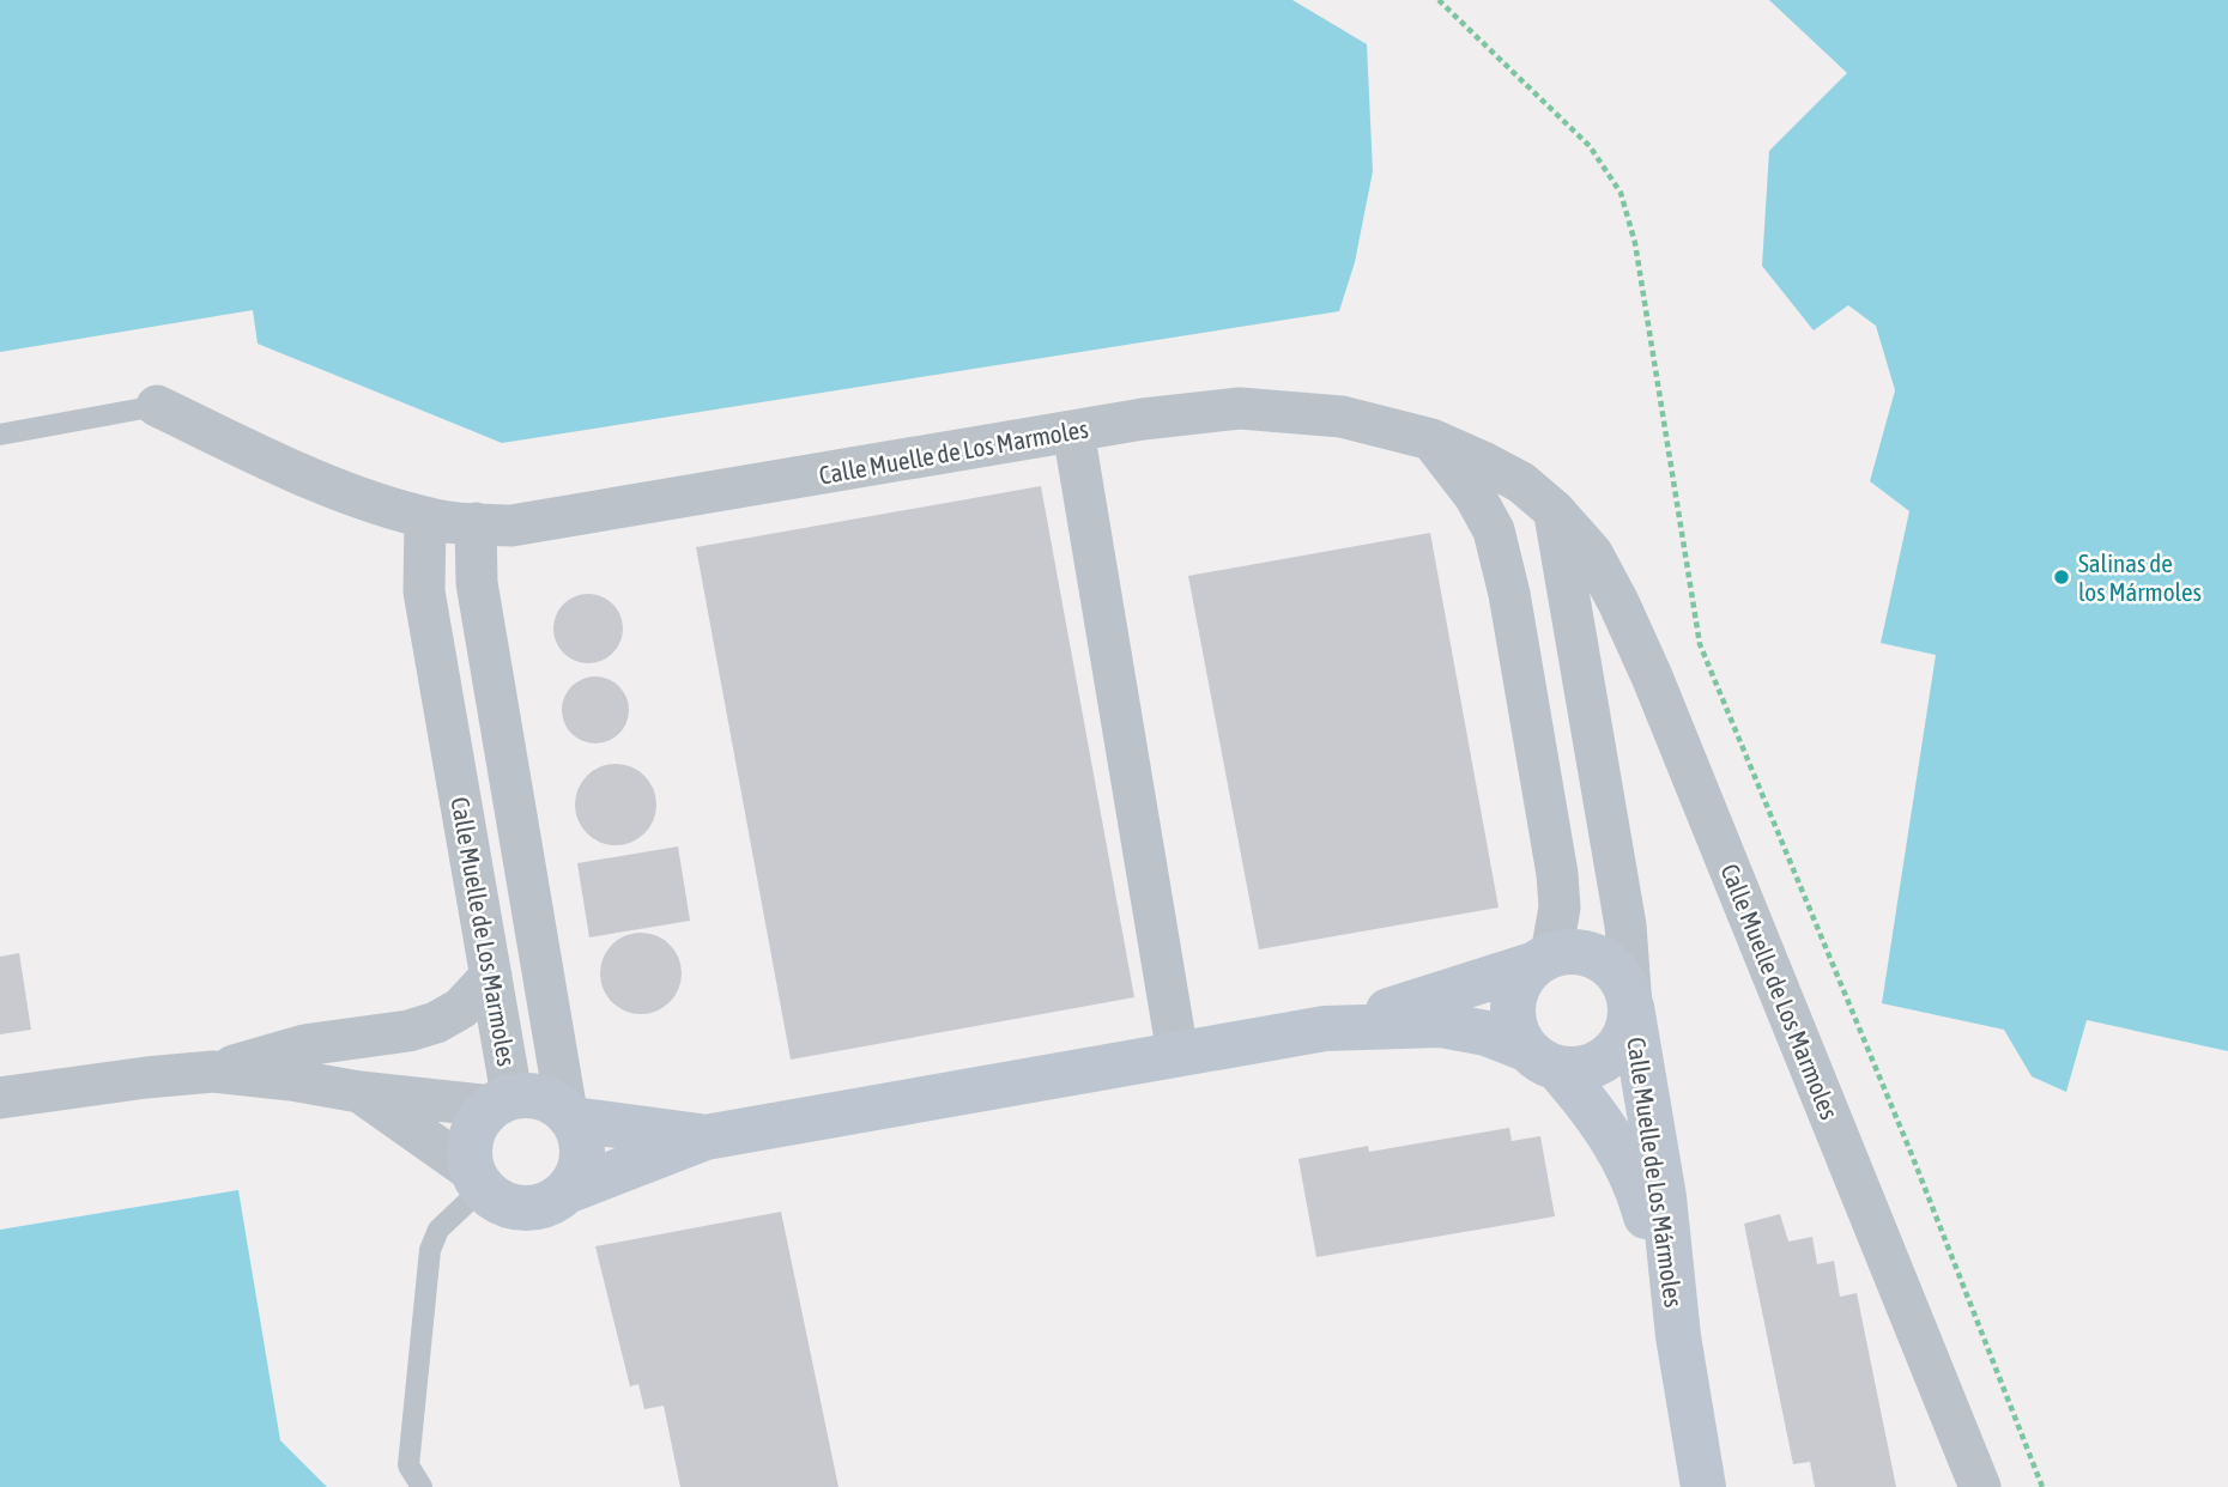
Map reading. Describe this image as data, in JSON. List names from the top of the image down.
{
  "streets": {
    "street": ["Calle Muelle de Los Marmoles", "Calle Muelle de Los Mármoles"]
  },
  "places": ["Salinas de los Mármoles"]
}
